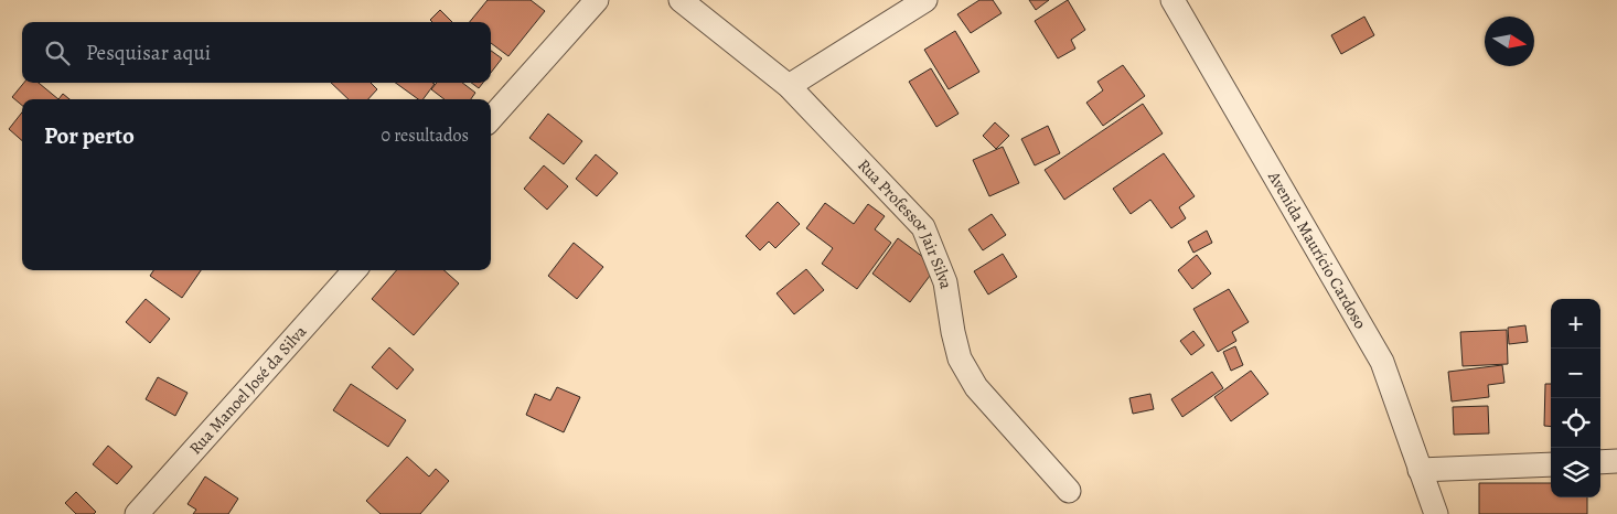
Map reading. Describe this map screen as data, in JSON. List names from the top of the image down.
{
  "streets": {
    "street": ["Rua Professor Jair Silva", "Avenida Maurício Cardoso", "Rua Manoel José da Silva"]
  },
  "north": "right",
  "page": {
    "search": "Pesquisar aqui",
    "heading": ["Por perto", "0 resultados"],
    "map_buttons": ["+", "−"]
  }
}
